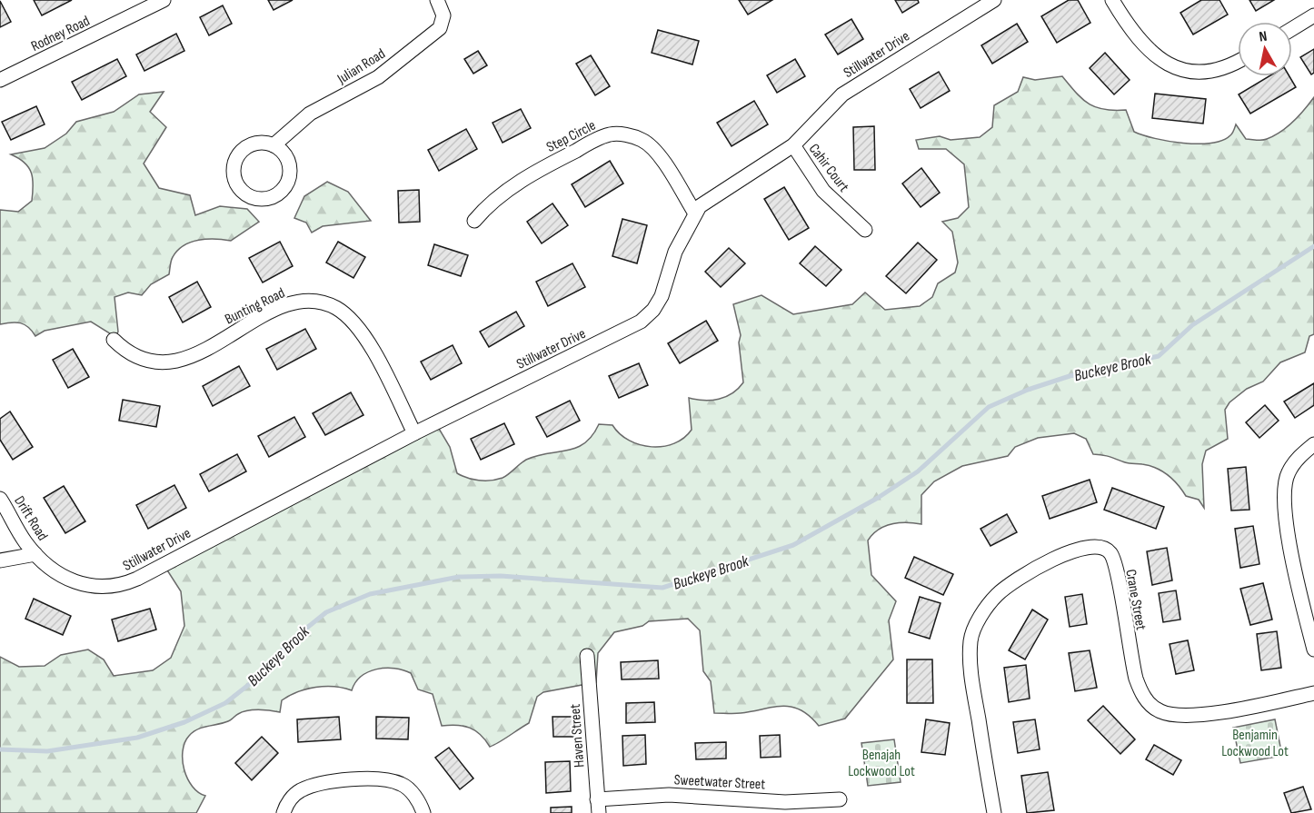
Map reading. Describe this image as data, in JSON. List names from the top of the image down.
{
  "streets": {
    "street": [
      "Rodney Road",
      "Stillwater Drive",
      "Julian Road",
      "Step Circle",
      "Cahir Court",
      "Bunting Road",
      "Drift Road",
      "Crane Street",
      "Haven Street",
      "Sweetwater Street"
    ]
  },
  "crossings": [
    ["Stillwater Drive", "Step Circle"],
    ["Stillwater Drive", "Cahir Court"],
    ["Stillwater Drive", "Bunting Road"],
    ["Stillwater Drive", "Drift Road"],
    ["Haven Street", "Sweetwater Street"]
  ],
  "water": ["Buckeye Brook"],
  "parks": ["Benjamin Lockwood Lot", "Benajah Lockwood Lot"],
  "north": "top"
}
